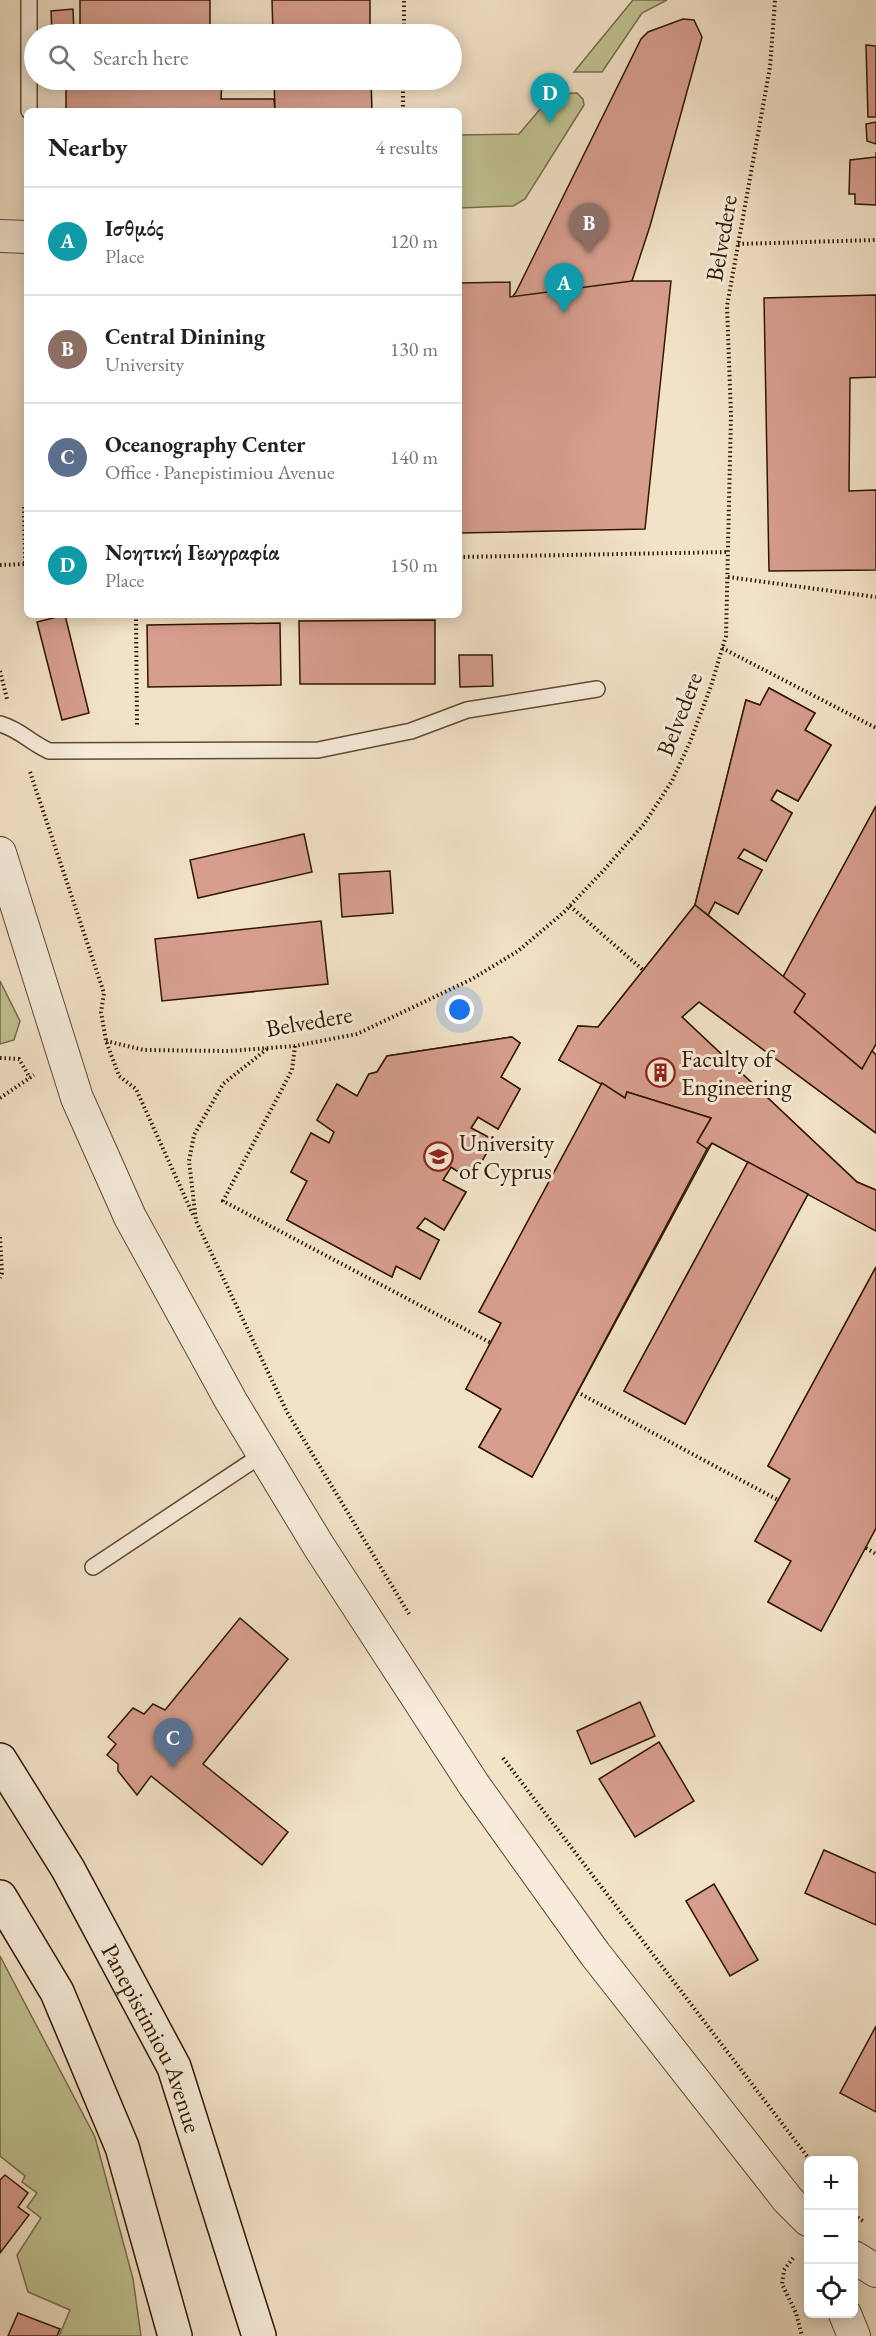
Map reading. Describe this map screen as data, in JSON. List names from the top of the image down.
{
  "streets": {
    "main road": ["Panepistimiou Avenue"],
    "path": ["Belvedere"]
  },
  "places": {
    "building": ["Faculty of Engineering"],
    "school or university": ["University of Cyprus"]
  },
  "page": {
    "search": "Search here",
    "pins": [
      "D",
      "B",
      "A",
      "C"
    ],
    "heading": ["Nearby", "4 results"],
    "list": [
      {
        "mark": "A",
        "name": "Ισθμός",
        "note": "Place",
        "value": "120 m"
      },
      {
        "mark": "B",
        "name": "Central Dinining",
        "note": "University",
        "value": "130 m"
      },
      {
        "mark": "C",
        "name": "Oceanography Center",
        "note": "Office · Panepistimiou Avenue",
        "value": "140 m"
      },
      {
        "mark": "D",
        "name": "Νοητική Γεωγραφία",
        "note": "Place",
        "value": "150 m"
      }
    ],
    "map_buttons": ["+", "−"]
  }
}
